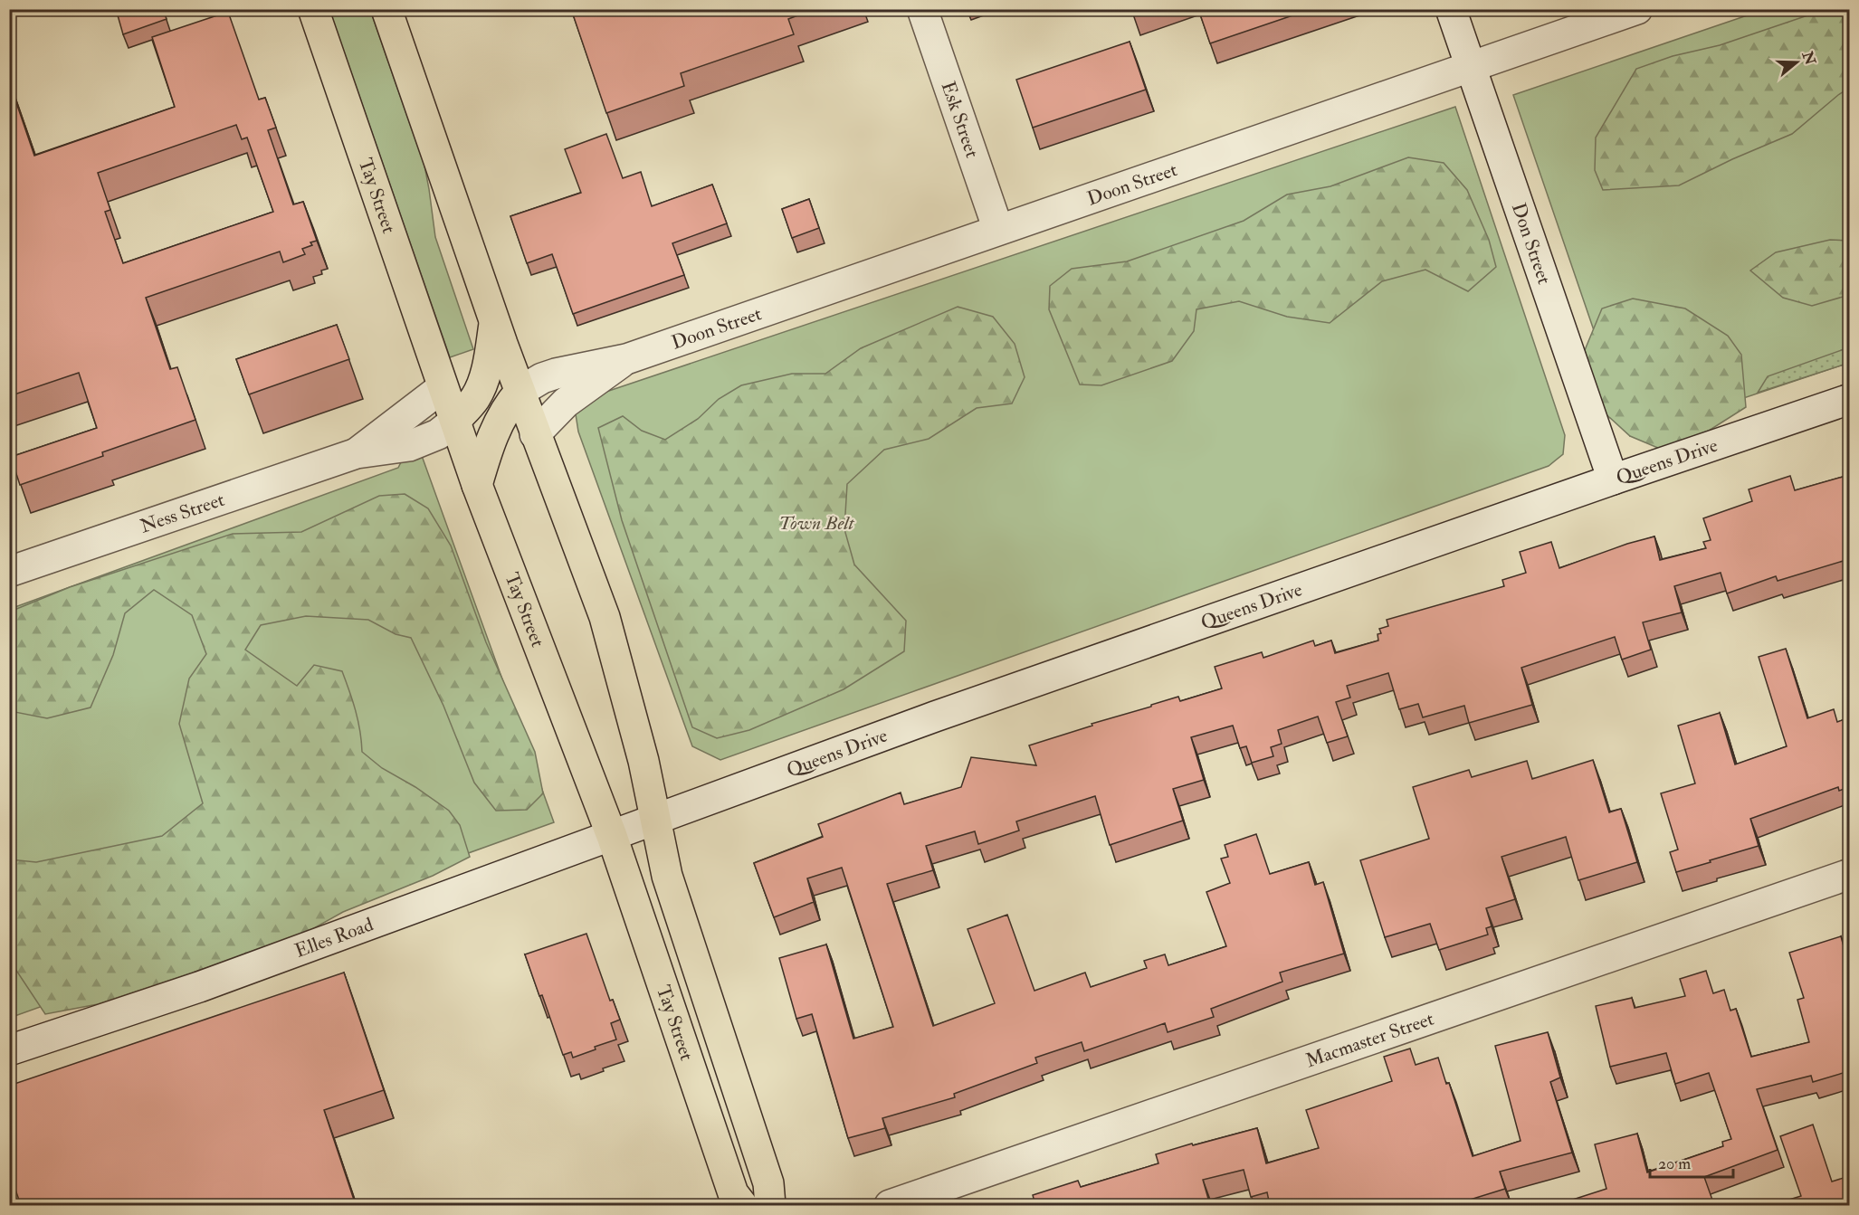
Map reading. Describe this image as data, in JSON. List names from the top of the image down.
{
  "streets": {
    "highway": ["Tay Street"],
    "street": [
      "Esk Street",
      "Doon Street",
      "Don Street",
      "Queens Drive",
      "Ness Street",
      "Elles Road",
      "Macmaster Street"
    ]
  },
  "crossings": [
    ["Esk Street", "Doon Street"],
    ["Doon Street", "Tay Street"],
    ["Doon Street", "Don Street"],
    ["Tay Street", "Queens Drive"],
    ["Tay Street", "Ness Street"],
    ["Tay Street", "Elles Road"],
    ["Don Street", "Queens Drive"],
    ["Queens Drive", "Elles Road"]
  ],
  "parks": ["Town Belt"],
  "scale_bar": "20 m",
  "north": "right"
}
